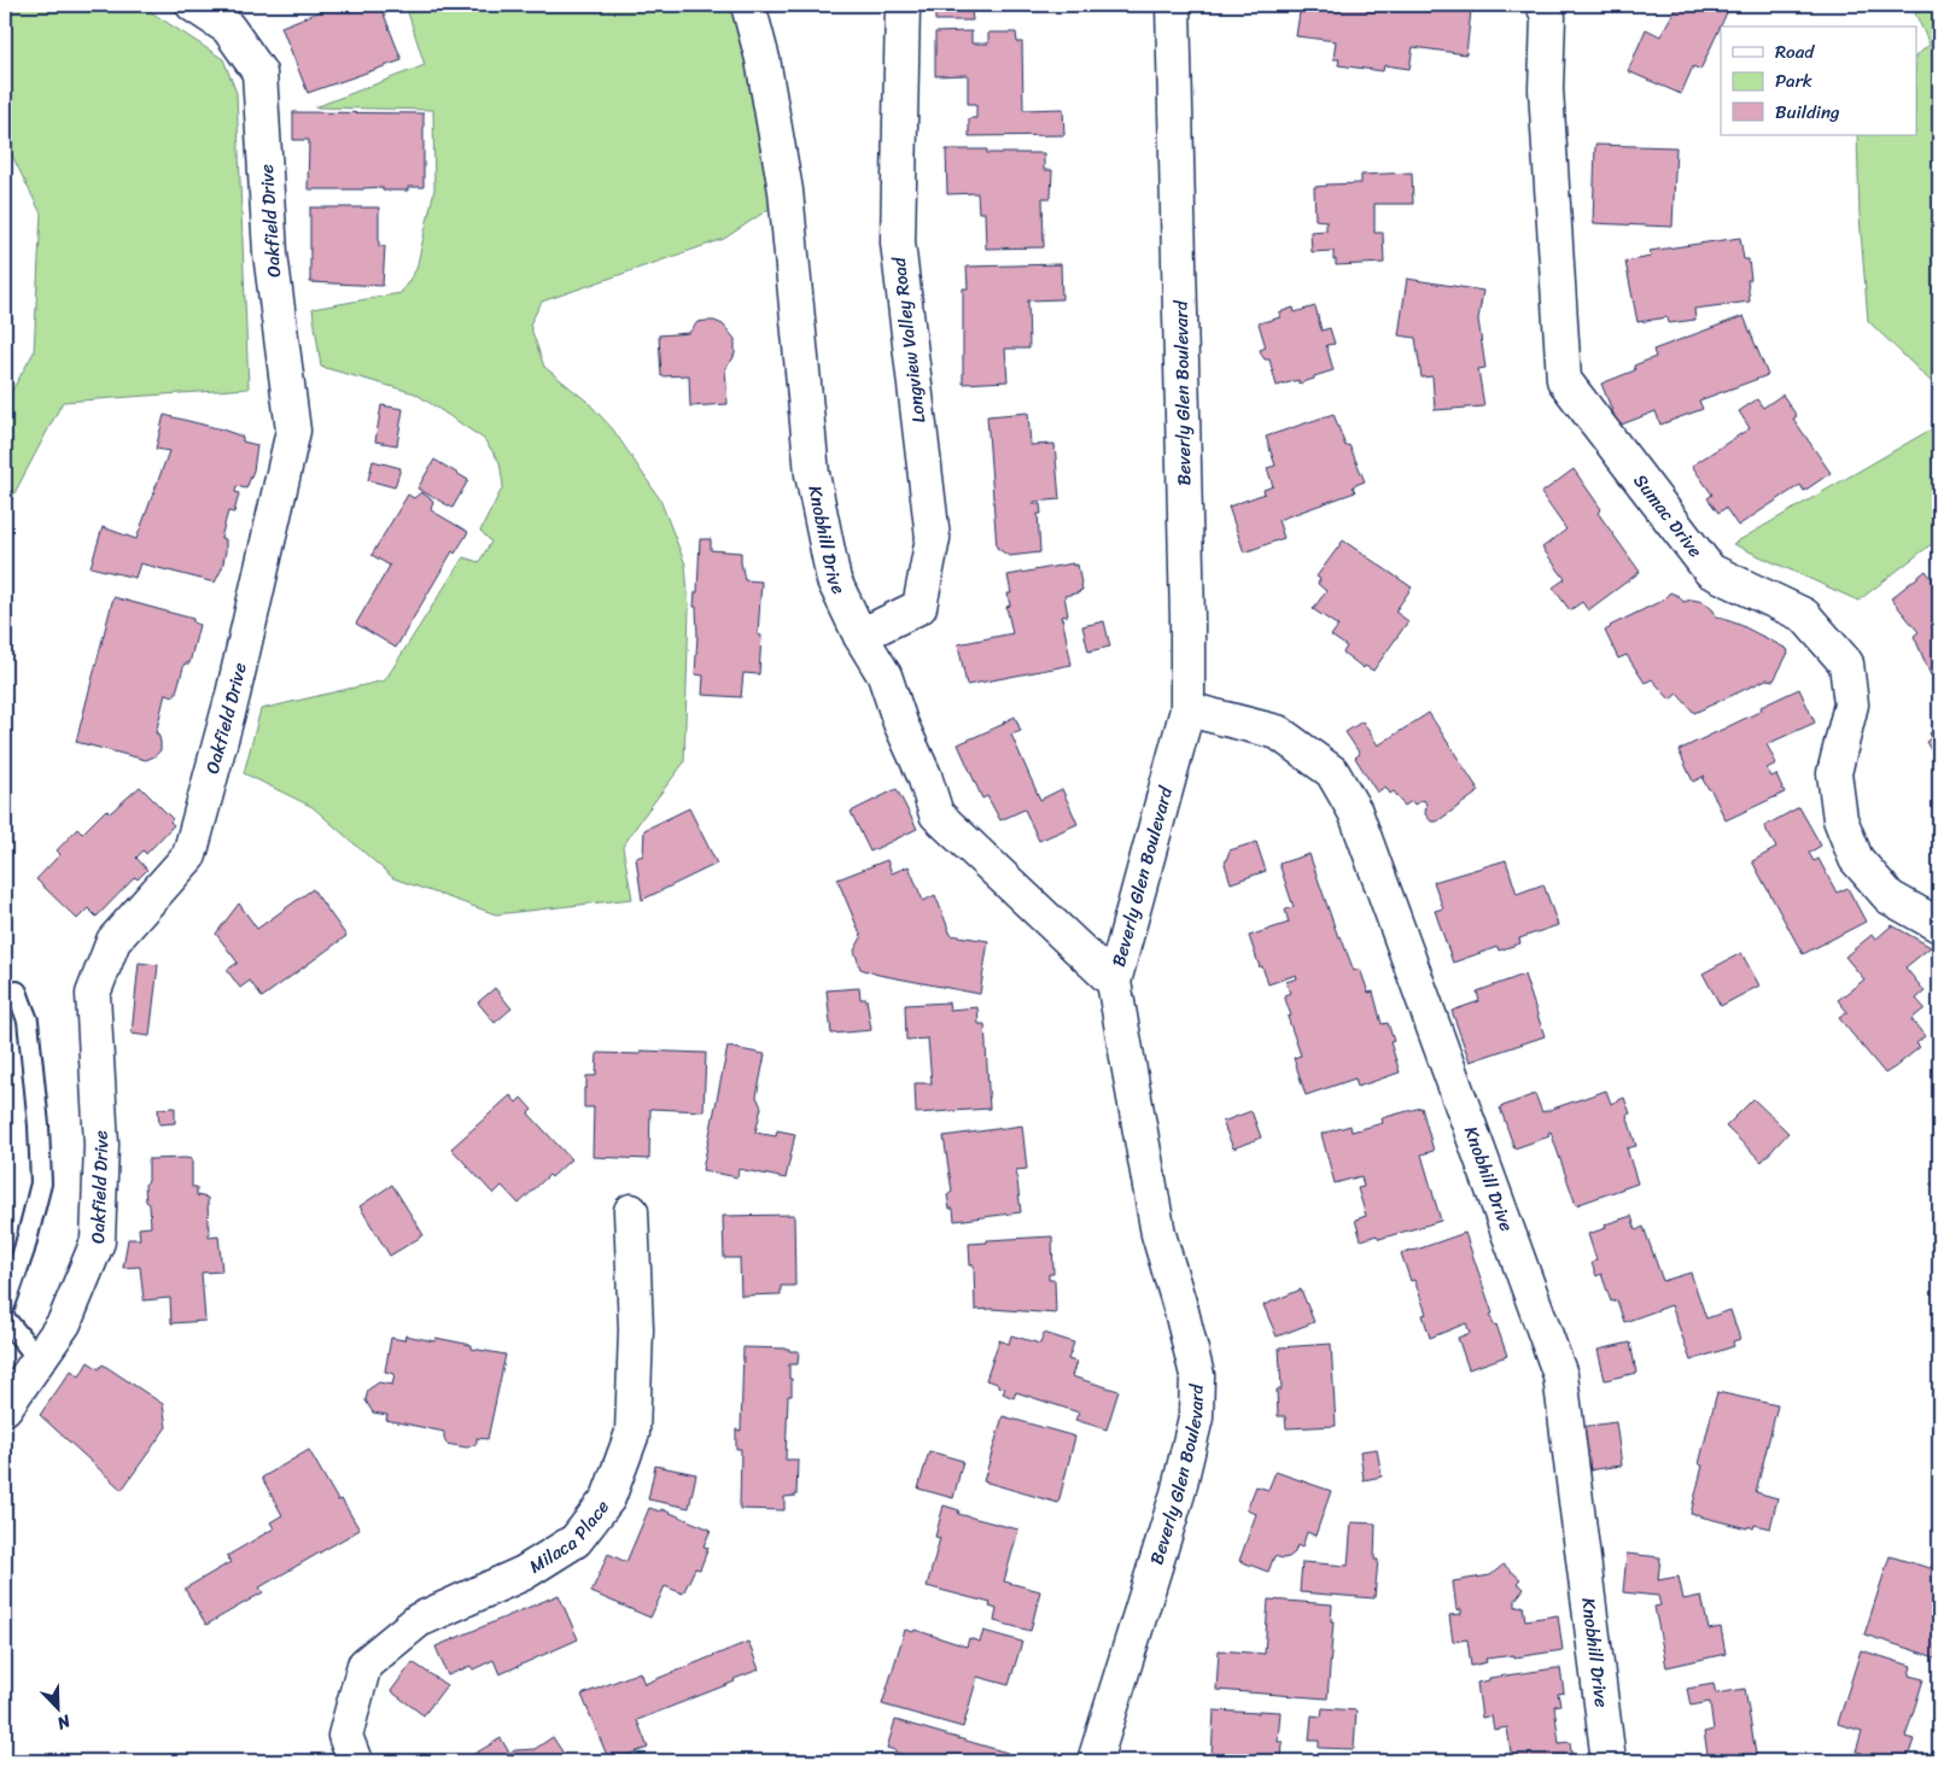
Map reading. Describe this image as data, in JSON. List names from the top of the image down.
{
  "streets": {
    "street": [
      "Oakfield Drive",
      "Longview Valley Road",
      "Beverly Glen Boulevard",
      "Sumac Drive",
      "Knobhill Drive",
      "Milaca Place"
    ]
  },
  "crossings": [
    ["Longview Valley Road", "Knobhill Drive"],
    ["Beverly Glen Boulevard", "Knobhill Drive"]
  ],
  "legend": ["Road", "Park", "Building"],
  "north": "bottom right"
}
